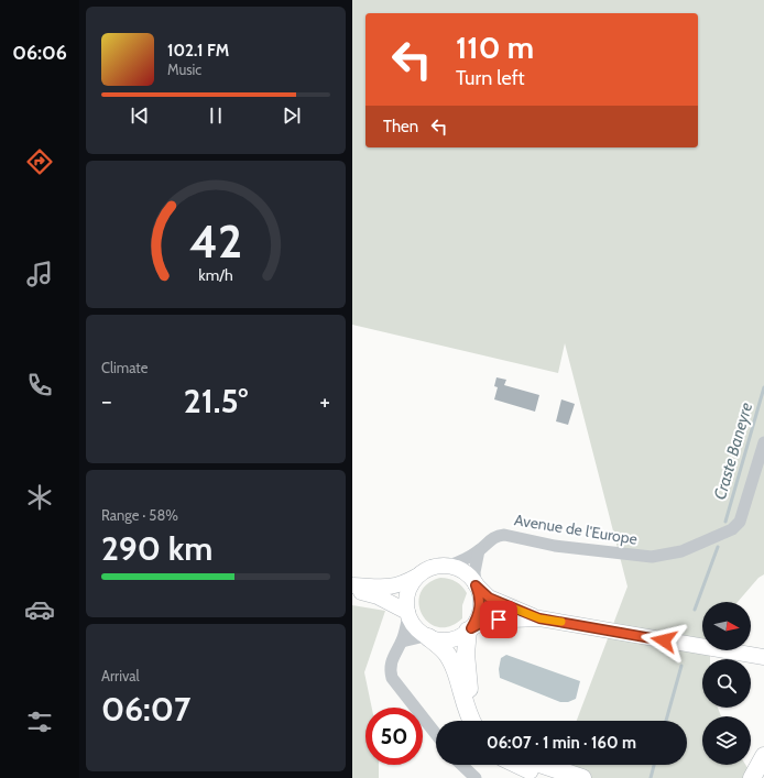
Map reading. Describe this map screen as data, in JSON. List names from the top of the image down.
{
  "streets": {
    "street": ["Avenue de l'Europe"]
  },
  "water": ["Craste Baneyre"],
  "north": "right",
  "page": {
    "tabs": "06:06",
    "turn": ["110 m", "Turn left"],
    "song": ["102.1 FM", "Music"],
    "then": "Then",
    "tile": [
      "Climate",
      ["Range · 58%", "290 km"],
      ["Arrival", "06:07"]
    ],
    "heat": ["−", "21.5°", "+"],
    "limit": "50",
    "trip": "06:07 · 1 min · 160 m",
    "gauge": ["42", "km/h"]
  }
}
